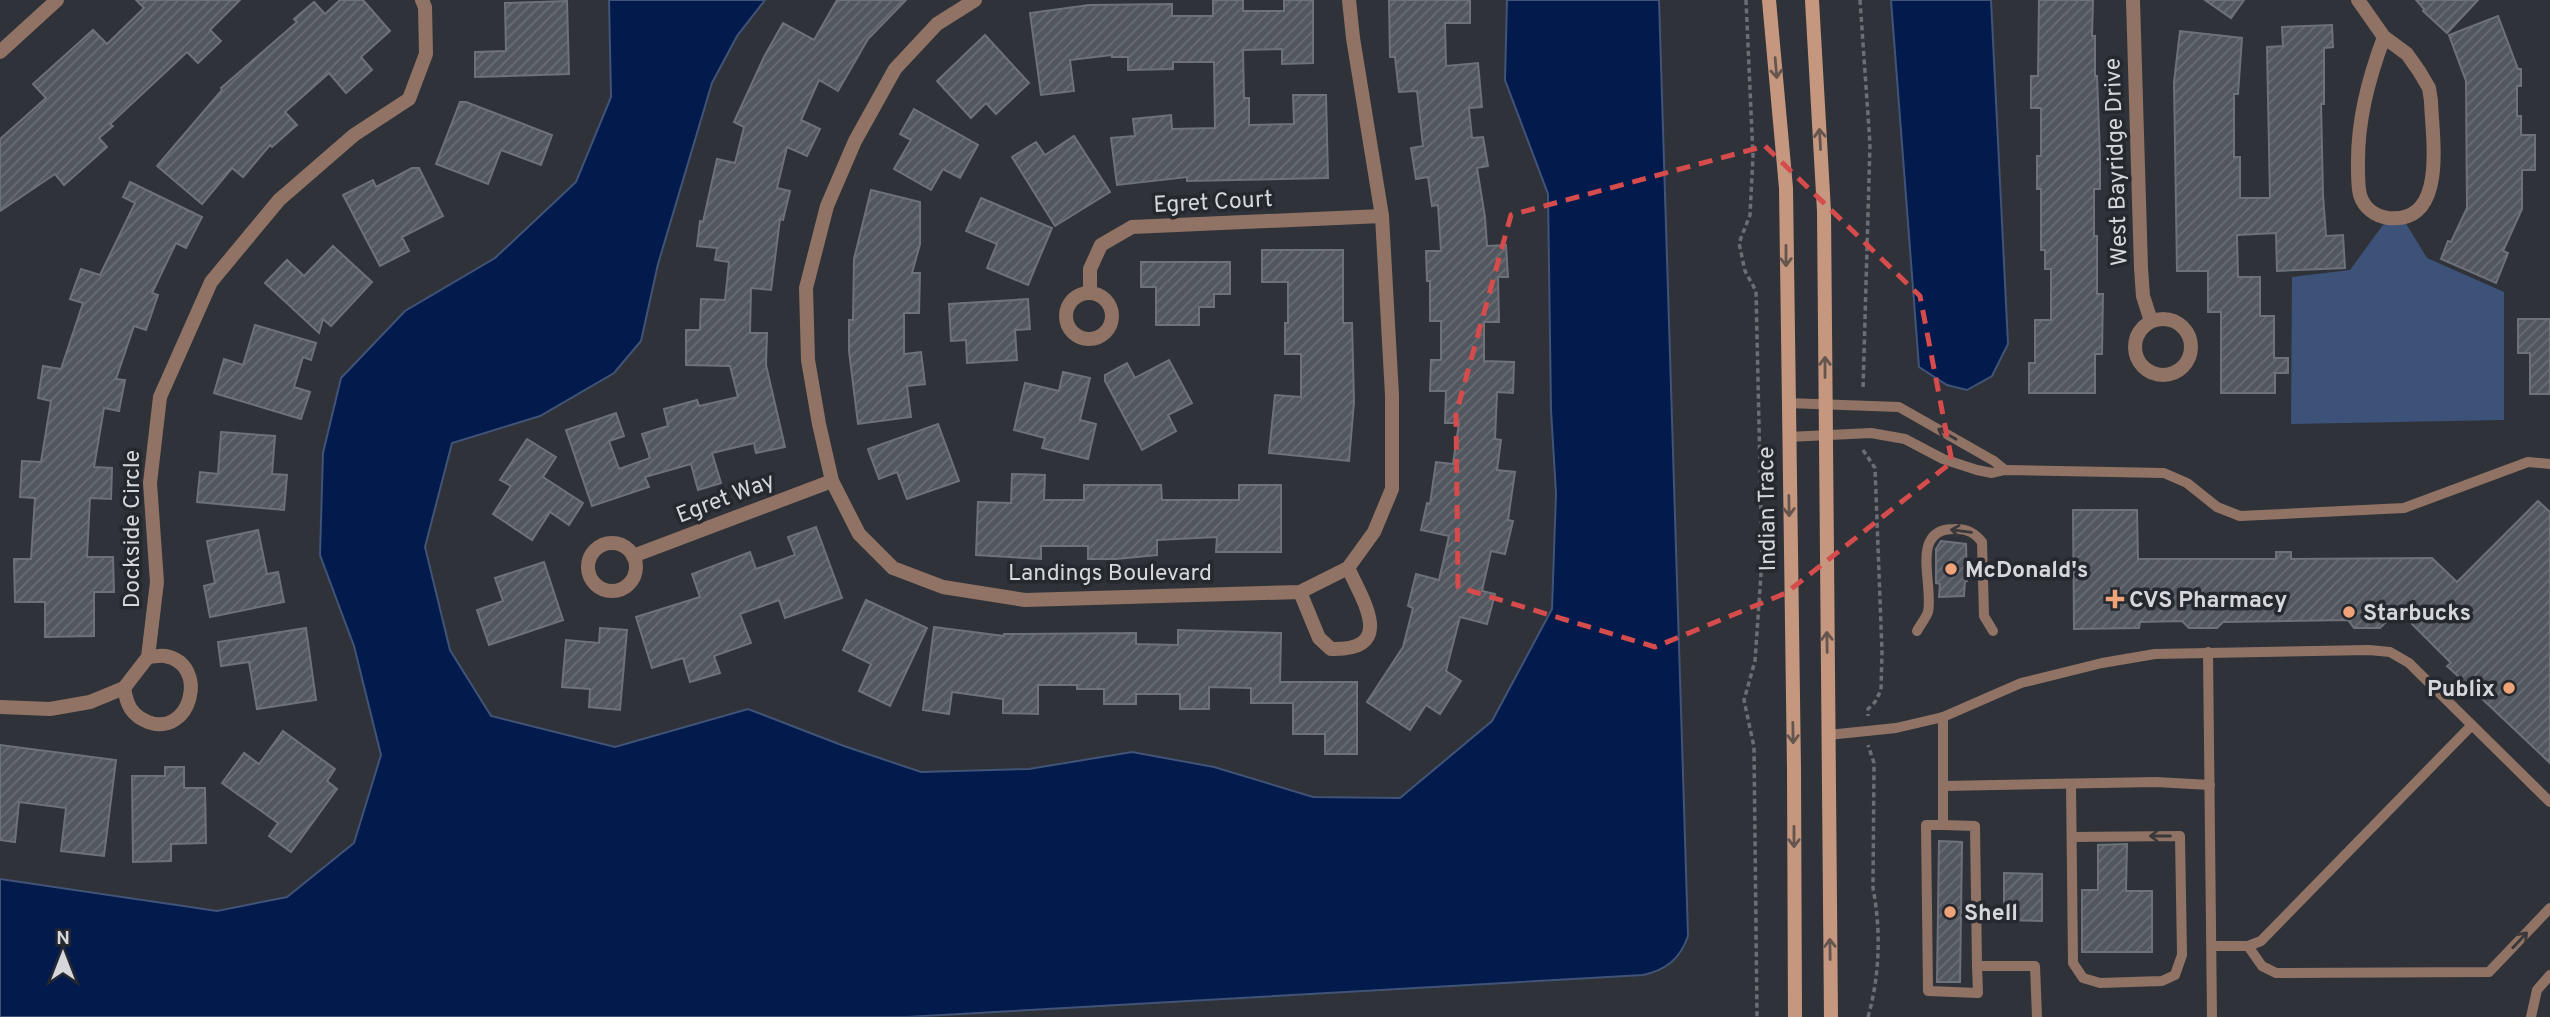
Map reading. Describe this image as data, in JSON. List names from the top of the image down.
{
  "streets": {
    "main road": ["Indian Trace"],
    "street": [
      "West Bayridge Drive",
      "Egret Court",
      "Egret Way",
      "Dockside Circle",
      "Landings Boulevard"
    ]
  },
  "crossings": [
    ["Egret Court", "Landings Boulevard"],
    ["Egret Way", "Landings Boulevard"]
  ],
  "places": {
    "other": [
      "McDonald's",
      "Starbucks",
      "Publix",
      "Shell"
    ],
    "health": ["CVS Pharmacy"]
  },
  "north": "top"
}
